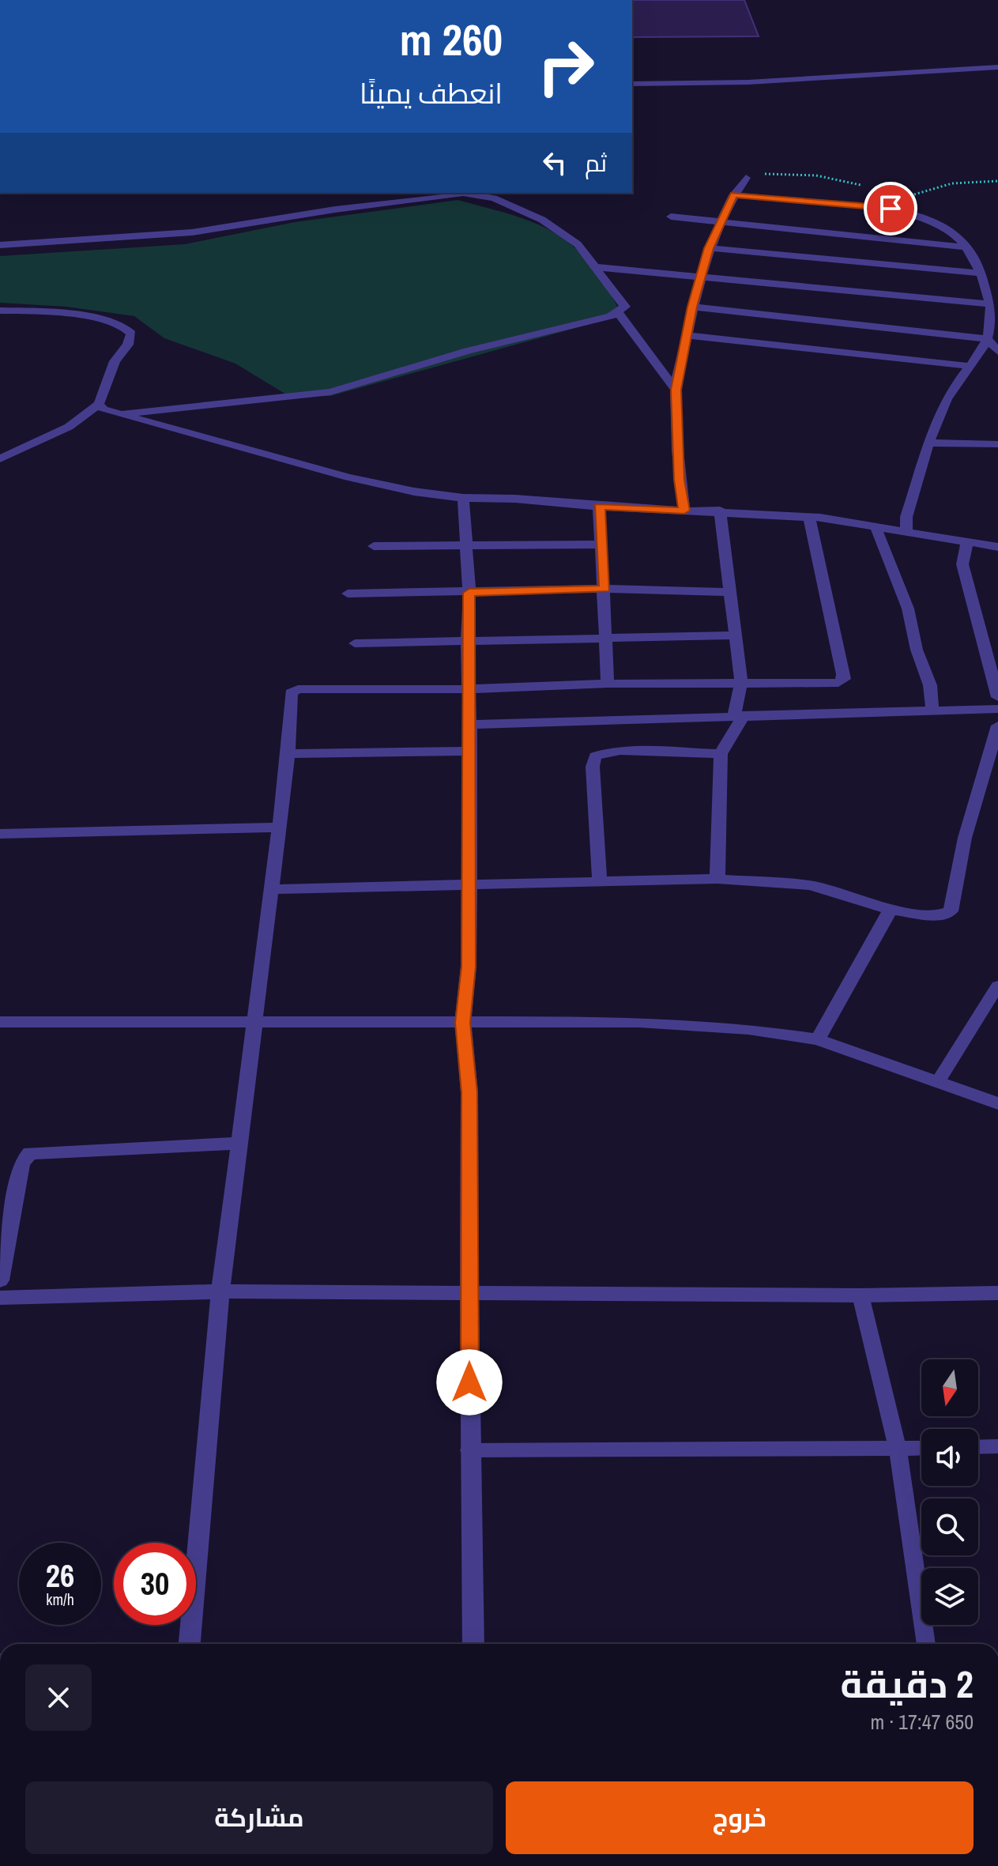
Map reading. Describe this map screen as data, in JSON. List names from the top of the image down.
{
  "north": "bottom",
  "page": {
    "turn": ["260 m", "انعطف يمينًا"],
    "then": "ثم",
    "speed": "26 km/h",
    "limit": "30",
    "heading": ["2 دقيقة", "650 m · 17:47"],
    "buttons": ["خروج", "مشاركة"]
  }
}
